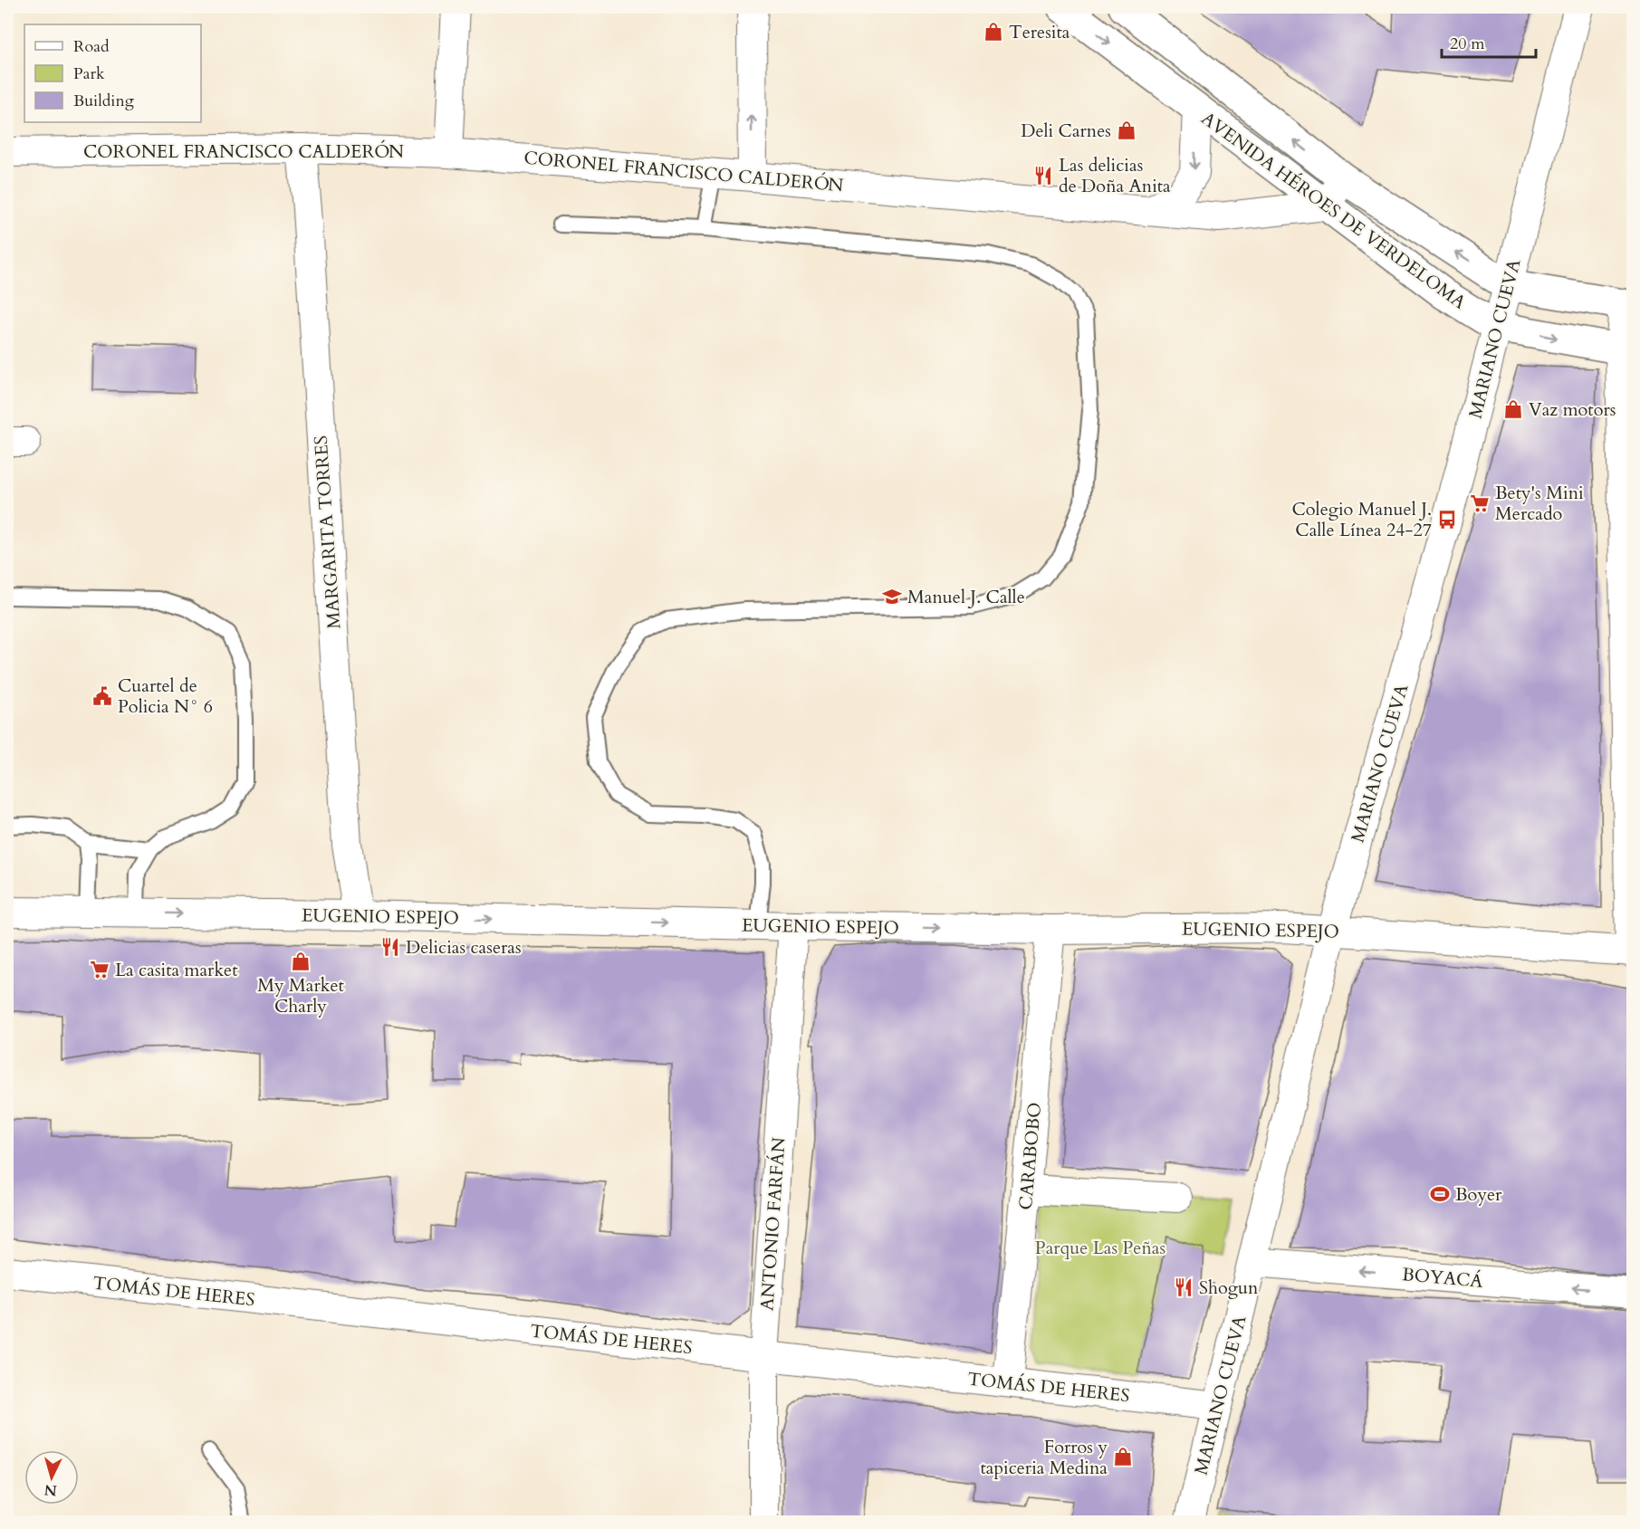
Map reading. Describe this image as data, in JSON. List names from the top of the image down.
{
  "streets": {
    "main road": ["AVENIDA HÉROES DE VERDELOMA"],
    "street": [
      "CORONEL FRANCISCO CALDERÓN",
      "MARIANO CUEVA",
      "MARGARITA TORRES",
      "EUGENIO ESPEJO",
      "CARABOBO",
      "ANTONIO FARFÁN",
      "BOYACÁ",
      "TOMÁS DE HERES"
    ]
  },
  "crossings": [
    ["CORONEL FRANCISCO CALDERÓN", "AVENIDA HÉROES DE VERDELOMA"],
    ["CORONEL FRANCISCO CALDERÓN", "MARGARITA TORRES"],
    ["AVENIDA HÉROES DE VERDELOMA", "MARIANO CUEVA"],
    ["MARIANO CUEVA", "EUGENIO ESPEJO"],
    ["MARIANO CUEVA", "BOYACÁ"],
    ["MARIANO CUEVA", "TOMÁS DE HERES"],
    ["MARGARITA TORRES", "EUGENIO ESPEJO"],
    ["EUGENIO ESPEJO", "CARABOBO"],
    ["EUGENIO ESPEJO", "ANTONIO FARFÁN"],
    ["CARABOBO", "TOMÁS DE HERES"],
    ["ANTONIO FARFÁN", "TOMÁS DE HERES"]
  ],
  "one_way": ["EUGENIO ESPEJO", "BOYACÁ"],
  "parks": ["Parque Las Peñas"],
  "places": {
    "shop": [
      "Teresita",
      "Deli Carnes",
      "Vaz motors",
      "My Market Charly",
      "Forros y tapiceria Medina"
    ],
    "restaurant": ["Las delicias de Doña Anita", "Delicias caseras", "Shogun"],
    "supermarket": ["Bety's Mini Mercado", "La casita market"],
    "bus stop": ["Colegio Manuel J. Calle Línea 24-27"],
    "school or university": ["Manuel J. Calle"],
    "public building": ["Cuartel de Policia N° 6"],
    "sports": ["Boyer"]
  },
  "legend": ["Road", "Park", "Building"],
  "scale_bar": "20 m",
  "north": "bottom"
}
